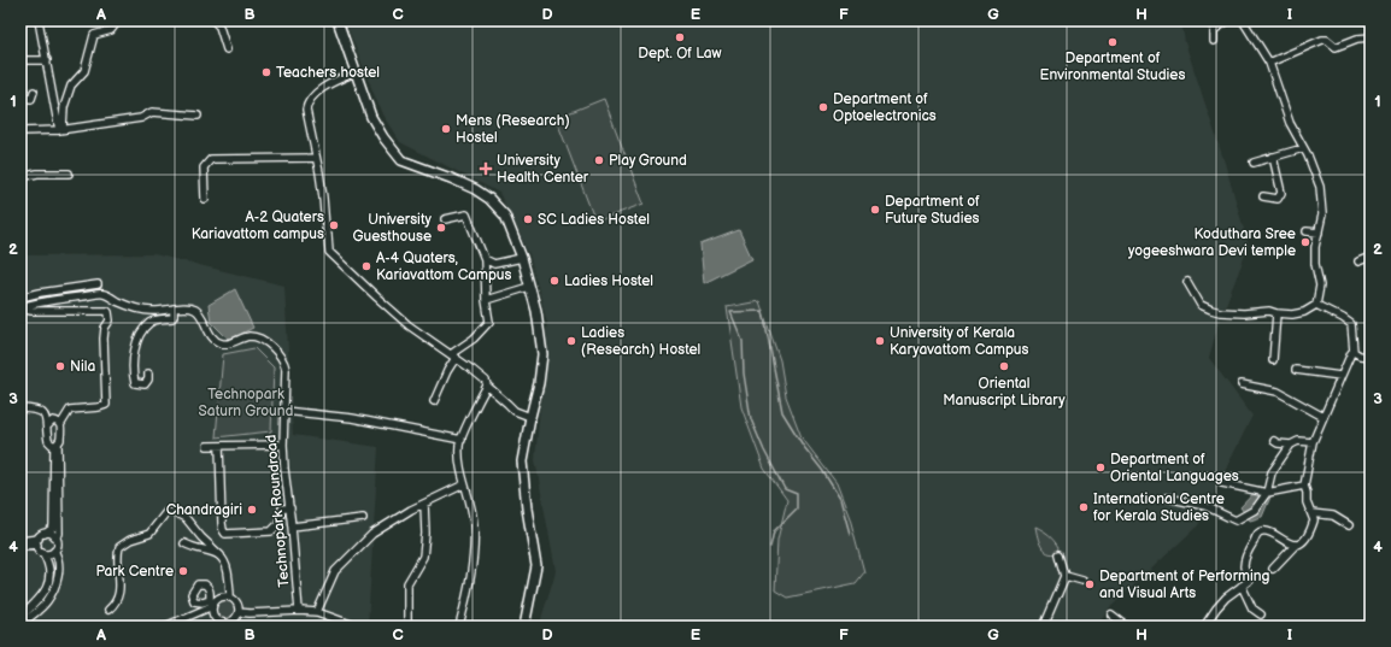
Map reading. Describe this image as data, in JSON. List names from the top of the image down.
{
  "streets": {
    "street": ["Technopark Roundroad"]
  },
  "parks": ["Technopark Saturn Ground"],
  "places": {
    "other": [
      "Dept. Of Law",
      "Department of Environmental Studies",
      "Teachers hostel",
      "Department of Optoelectronics",
      "Mens (Research) Hostel",
      "Play Ground",
      "Department of Future Studies",
      "SC Ladies Hostel",
      "A-2 Quaters Kariavattom campus",
      "University Guesthouse",
      "Koduthara Sree yogeeshwara Devi temple",
      "A-4 Quaters, Kariavattom Campus",
      "Ladies Hostel",
      "Ladies (Research) Hostel",
      "University of Kerala Karyavattom Campus",
      "Nila",
      "Oriental Manuscript Library",
      "Department of Oriental Languages",
      "International Centre for Kerala Studies",
      "Chandragiri",
      "Park Centre",
      "Department of Performing and Visual Arts"
    ],
    "health": ["University Health Center"]
  },
  "grid": {
    "columns": [
      "A",
      "B",
      "C",
      "D",
      "E",
      "F",
      "G",
      "H",
      "I"
    ],
    "rows": [
      "1",
      "2",
      "3",
      "4"
    ]
  }
}
